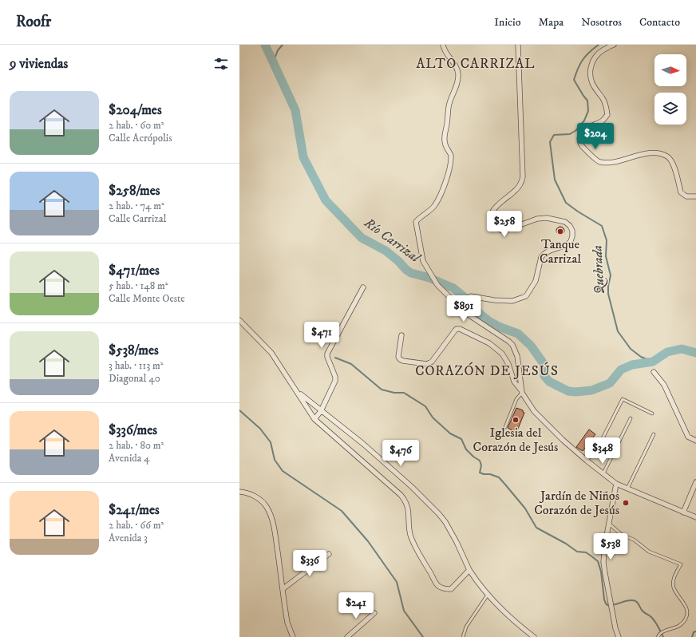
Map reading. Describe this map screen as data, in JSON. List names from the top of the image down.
{
  "districts": ["ALTO CARRIZAL", "CORAZÓN DE JESÚS"],
  "water": ["Río Carrizal", "Quebrada"],
  "places": ["Tanque Carrizal", "Iglesia del Corazón de Jesús", "Jardín de Niños Corazón de Jesús"],
  "north": "right",
  "page": {
    "header": "Roofr",
    "nav": [
      "Inicio",
      "Mapa",
      "Nosotros",
      "Contacto"
    ],
    "heading": "9 viviendas",
    "list": [
      {
        "name": "$204/mes",
        "note": "2 hab. · 60 m² · Calle Acrópolis"
      },
      {
        "name": "$258/mes",
        "note": "2 hab. · 74 m² · Calle Carrizal"
      },
      {
        "name": "$471/mes",
        "note": "5 hab. · 148 m² · Calle Monte Oeste"
      },
      {
        "name": "$538/mes",
        "note": "3 hab. · 113 m² · Diagonal 40"
      },
      {
        "name": "$336/mes",
        "note": "2 hab. · 80 m² · Avenida 4"
      },
      {
        "name": "$241/mes",
        "note": "2 hab. · 66 m² · Avenida 3"
      }
    ],
    "price": [
      "$204",
      "$258",
      "$891",
      "$471",
      "$348",
      "$476",
      "$538",
      "$336",
      "$241"
    ]
  }
}
